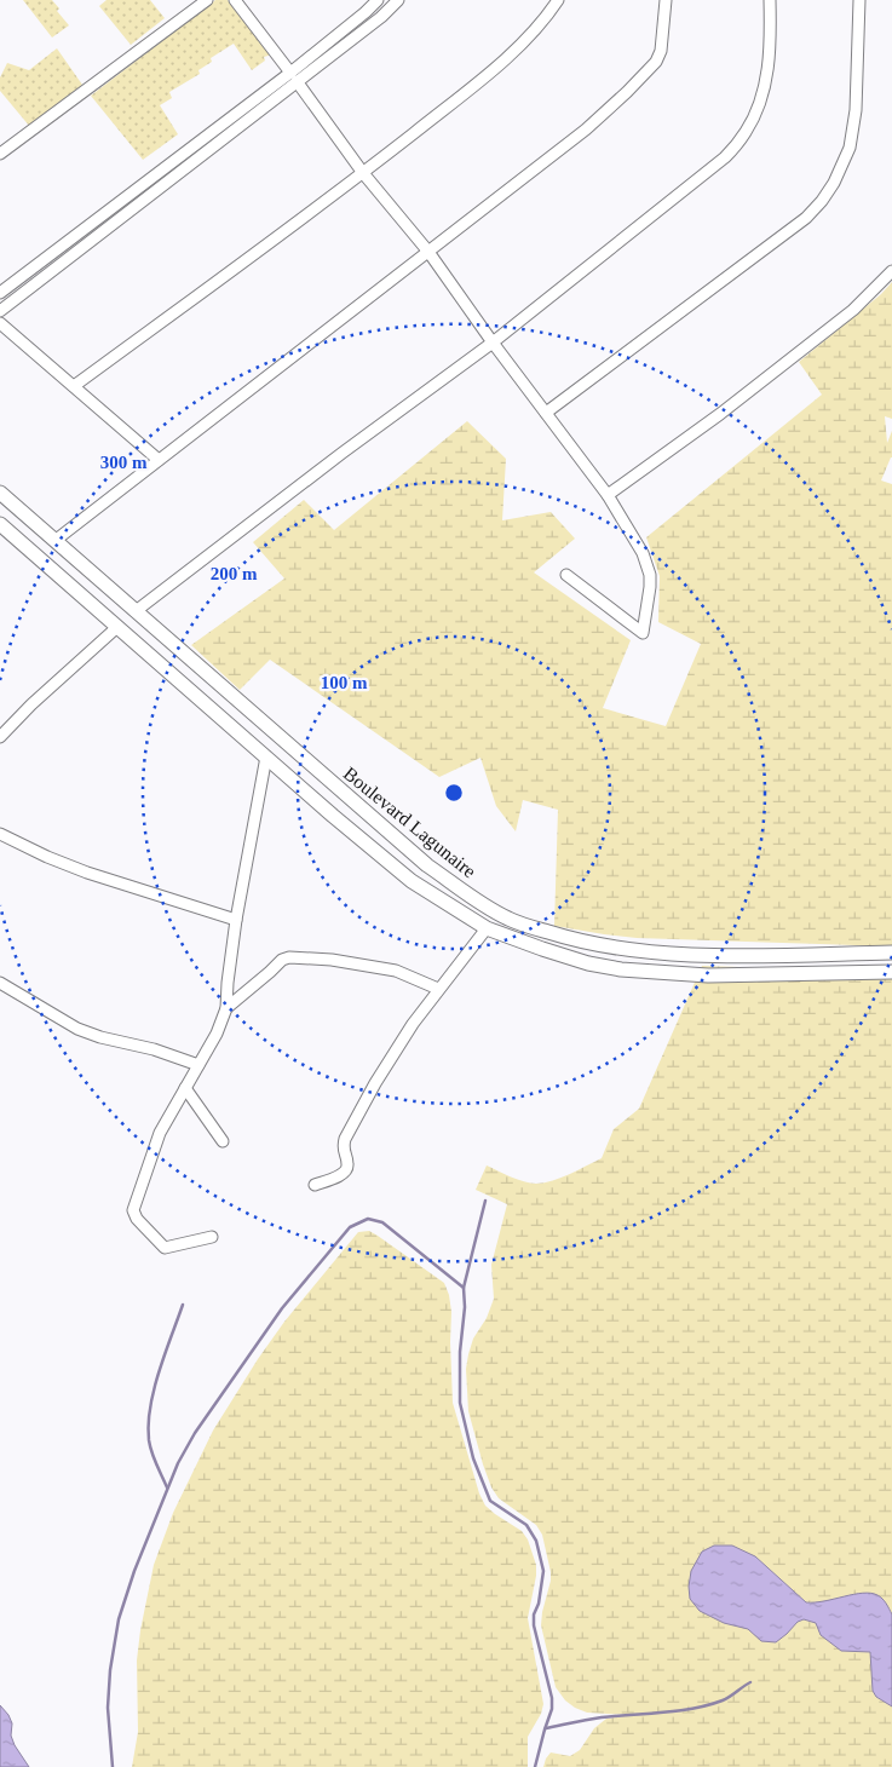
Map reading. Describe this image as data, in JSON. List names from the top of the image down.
{
  "streets": {
    "main road": ["Boulevard Lagunaire"]
  },
  "rings": ["300 m", "200 m", "100 m"]
}
